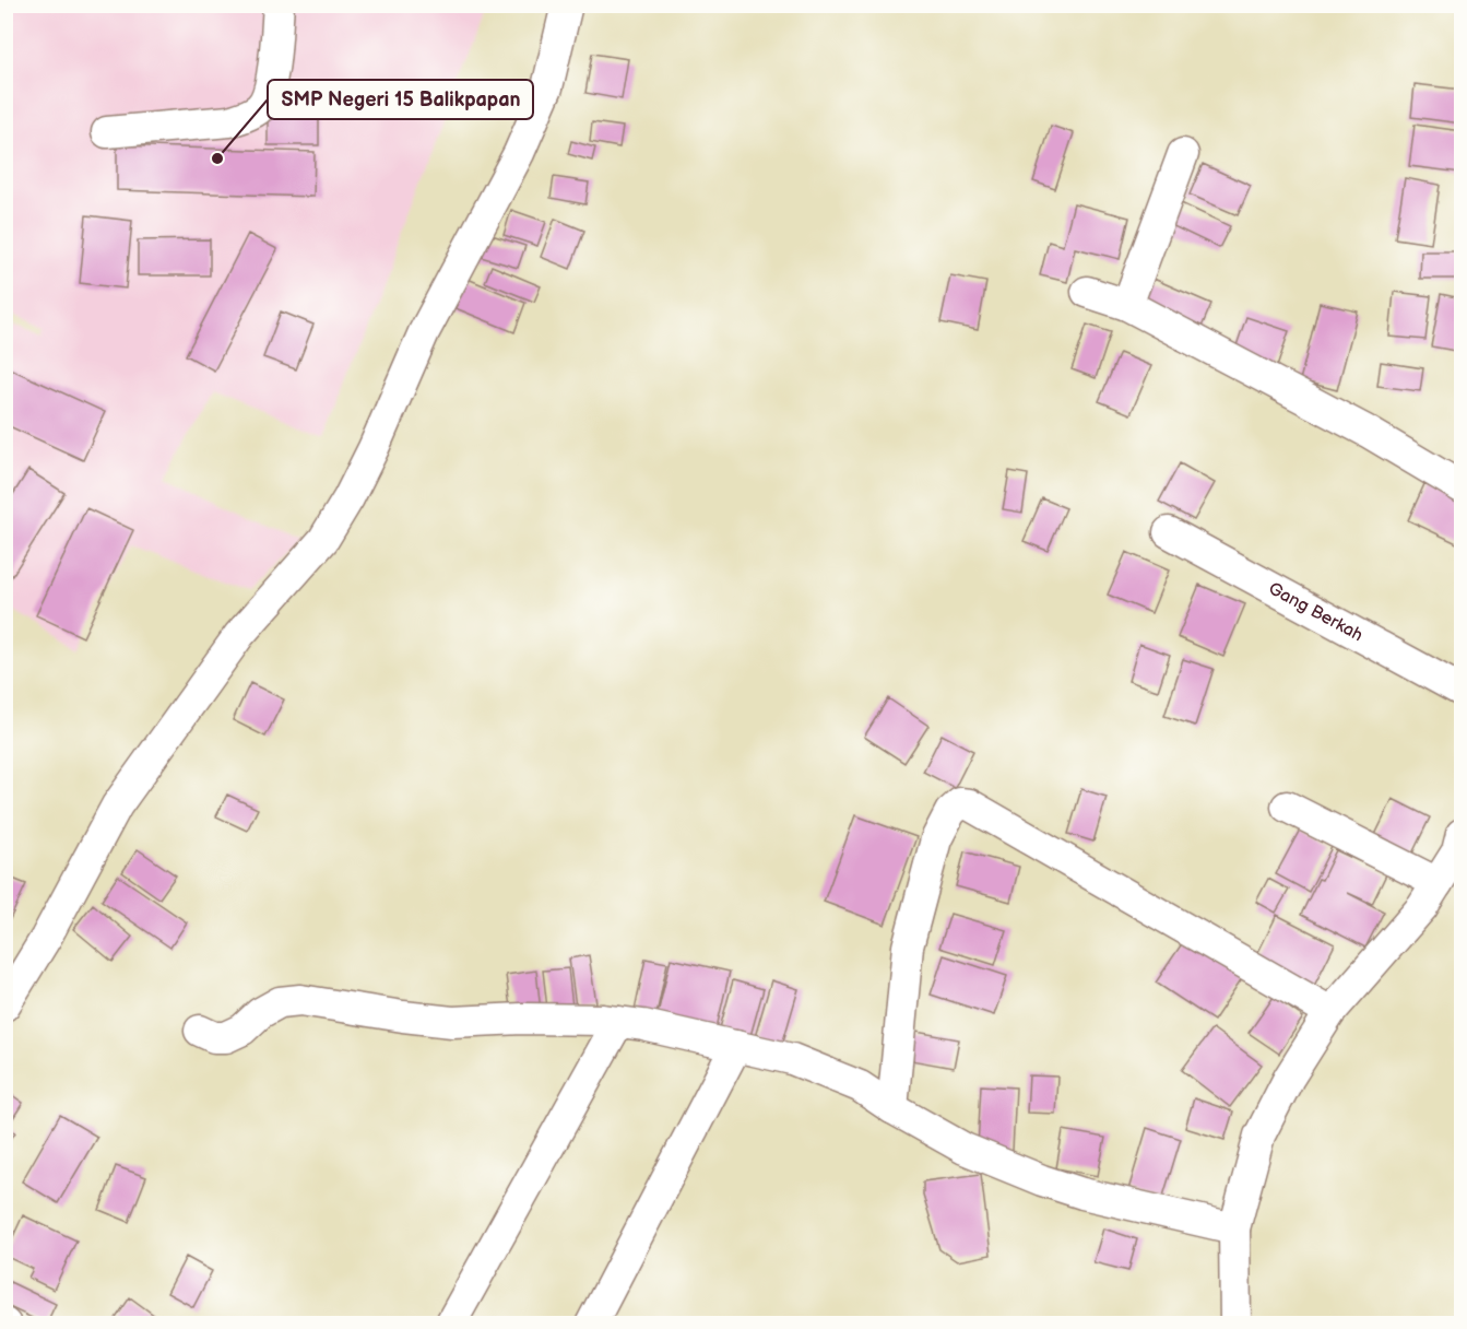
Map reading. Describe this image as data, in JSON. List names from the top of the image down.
{
  "streets": {
    "street": ["Gang Berkah"]
  },
  "places": ["SMP Negeri 15 Balikpapan"]
}
